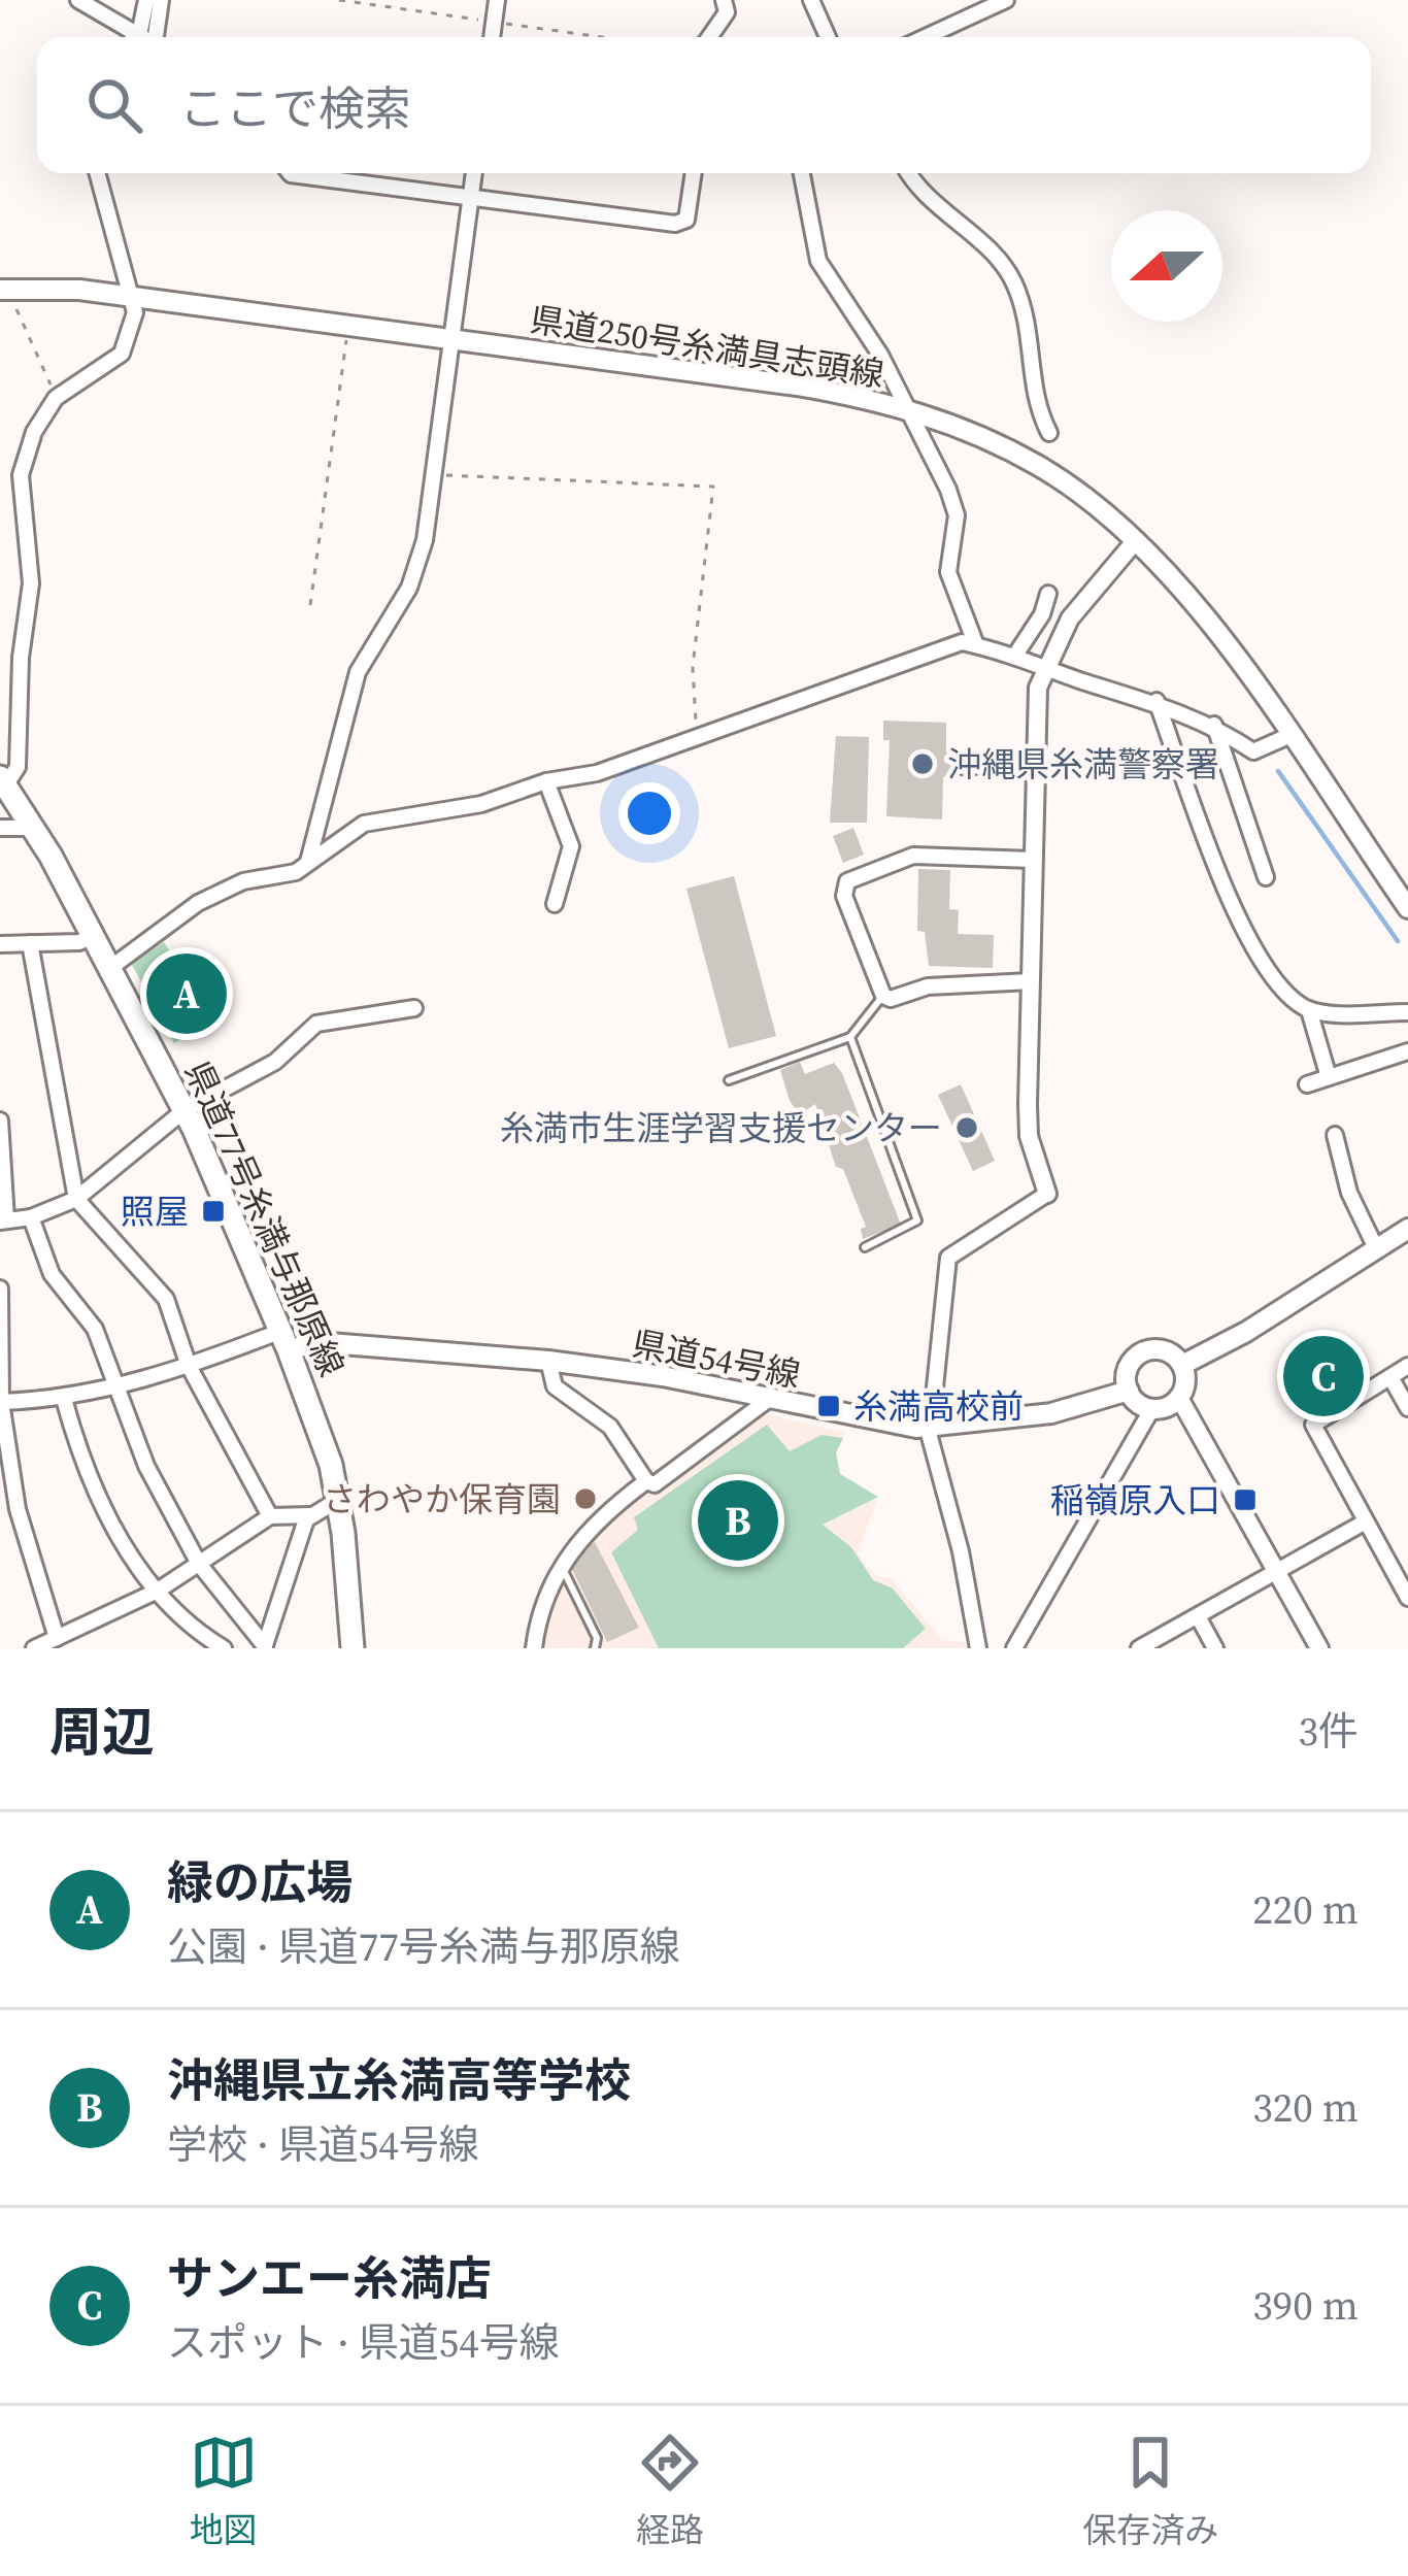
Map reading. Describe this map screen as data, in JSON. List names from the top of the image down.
{
  "streets": {
    "main road": ["県道250号糸満具志頭線", "県道77号糸満与那原線", "県道54号線"]
  },
  "crossings": [
    ["県道77号糸満与那原線", "県道54号線"]
  ],
  "places": {
    "other": ["沖縄県糸満警察署", "糸満市生涯学習支援センター", "さわやか保育園"],
    "transit": ["照屋", "糸満高校前", "稲嶺原入口"]
  },
  "north": "left",
  "page": {
    "search": "ここで検索",
    "pins": ["A", "C", "B"],
    "heading": ["周辺", "3件"],
    "list": [
      {
        "mark": "A",
        "name": "緑の広場",
        "note": "公園 · 県道77号糸満与那原線",
        "value": "220 m"
      },
      {
        "mark": "B",
        "name": "沖縄県立糸満高等学校",
        "note": "学校 · 県道54号線",
        "value": "320 m"
      },
      {
        "mark": "C",
        "name": "サンエー糸満店",
        "note": "スポット · 県道54号線",
        "value": "390 m"
      }
    ],
    "nav": ["地図", "経路", "保存済み"]
  }
}
